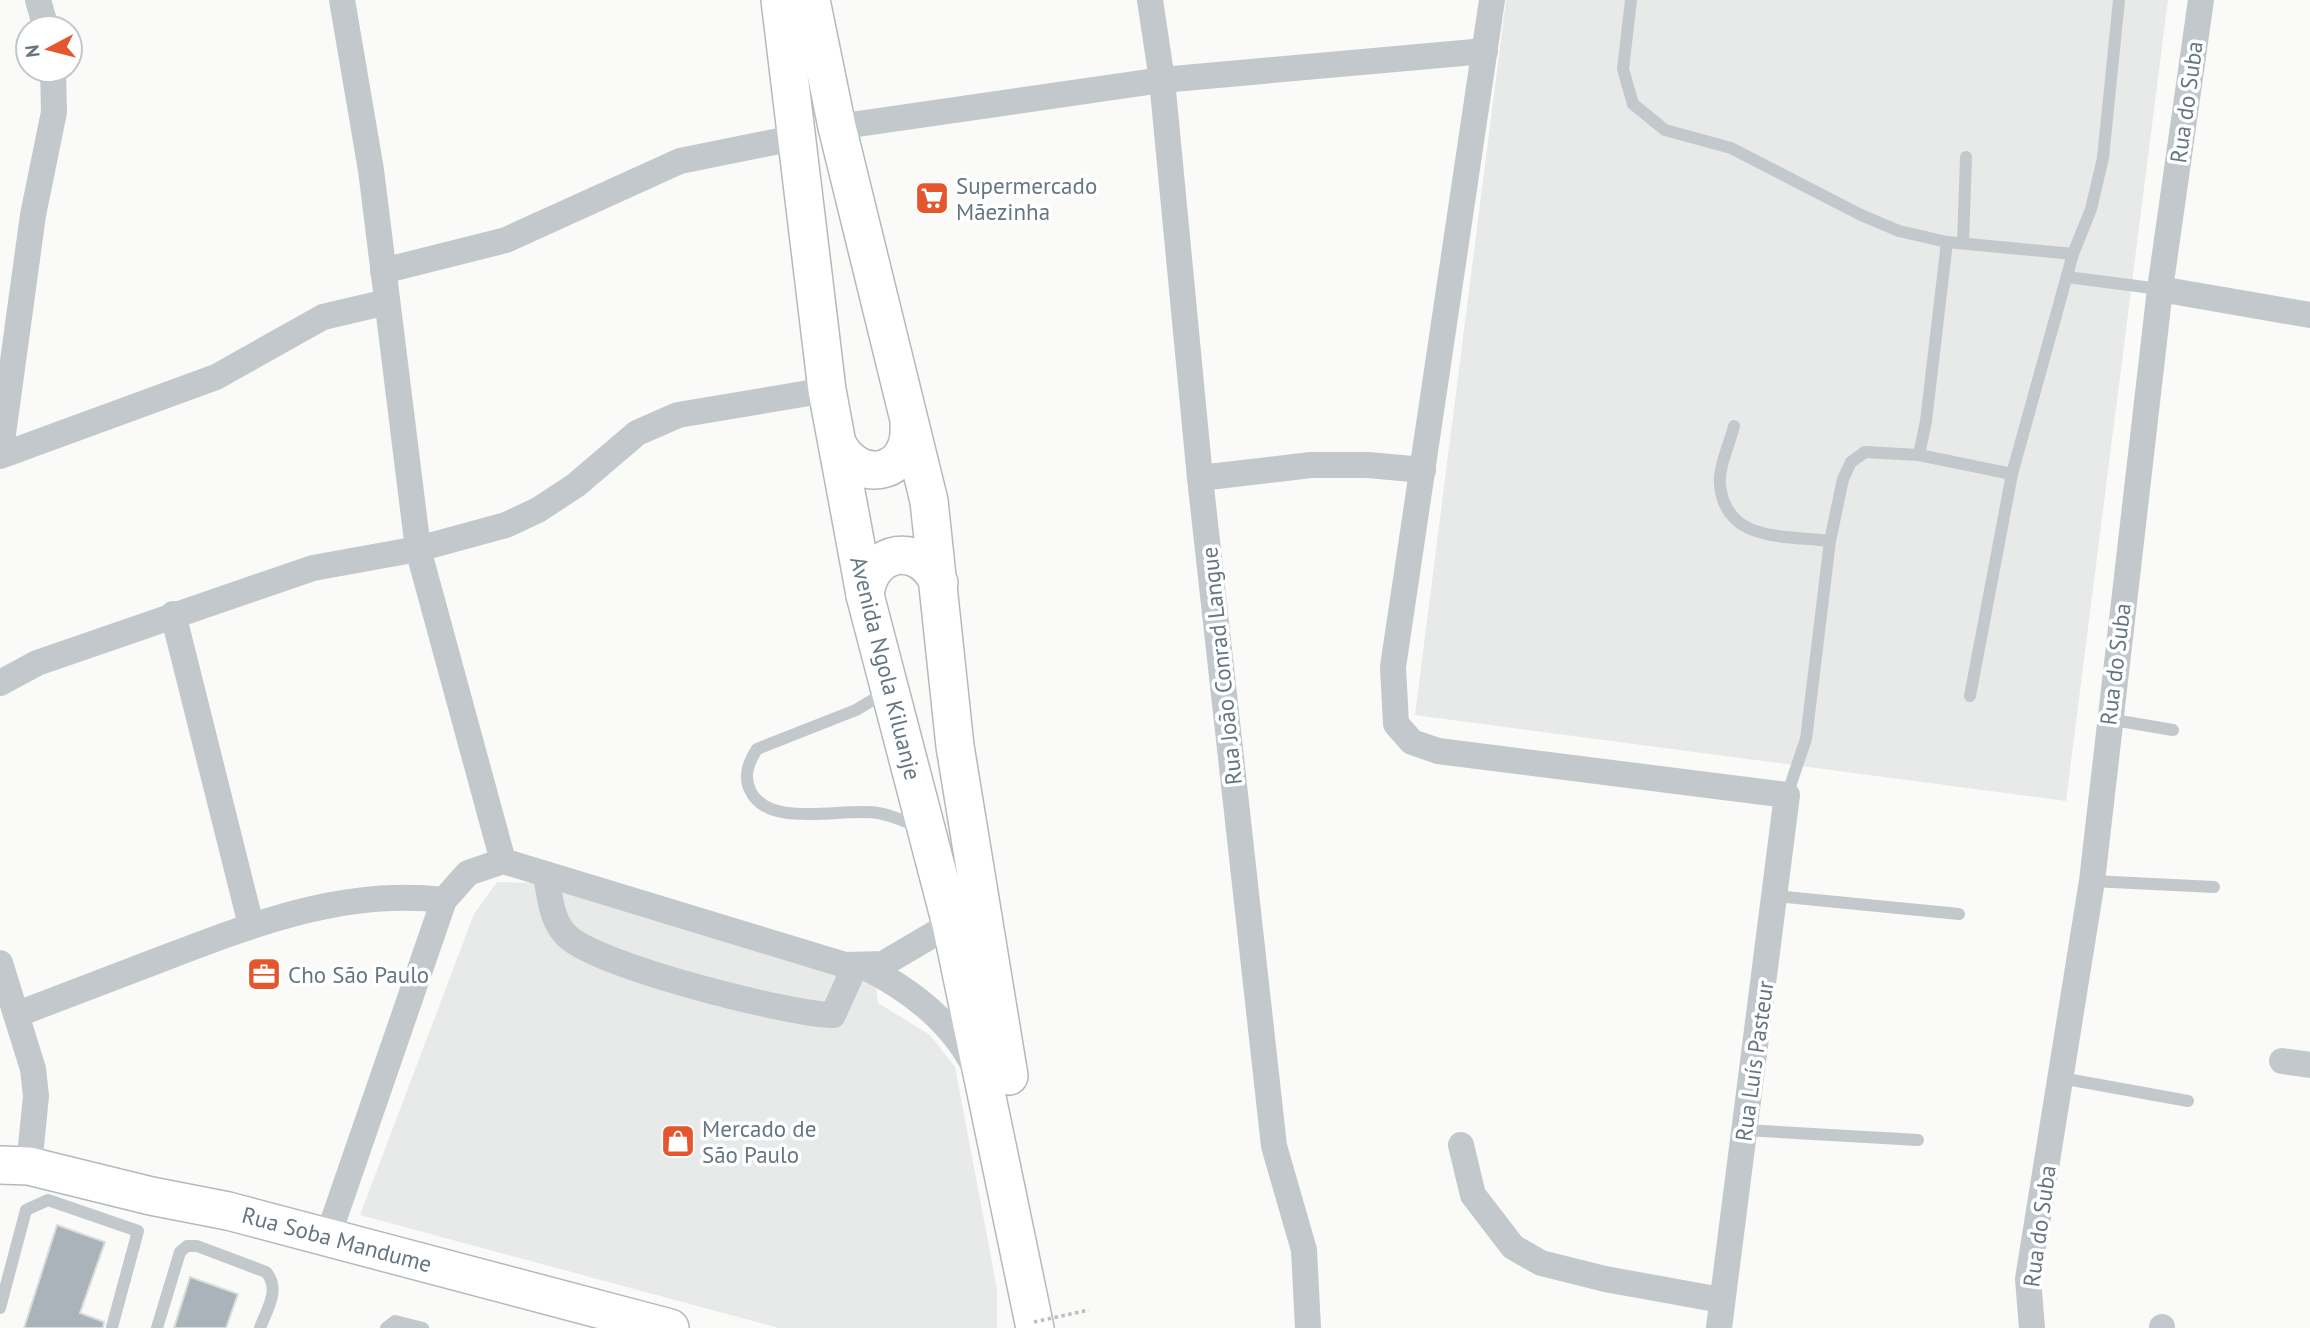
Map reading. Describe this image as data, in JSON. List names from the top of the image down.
{
  "streets": {
    "main road": ["Avenida Ngola Kiluanje", "Rua Soba Mandume"],
    "street": ["Rua do Suba", "Rua João Conrad Langue", "Rua Luís Pasteur"]
  },
  "places": {
    "supermarket": ["Supermercado Mãezinha"],
    "office": ["Cho São Paulo"],
    "shop": ["Mercado de São Paulo"]
  },
  "north": "left"
}
